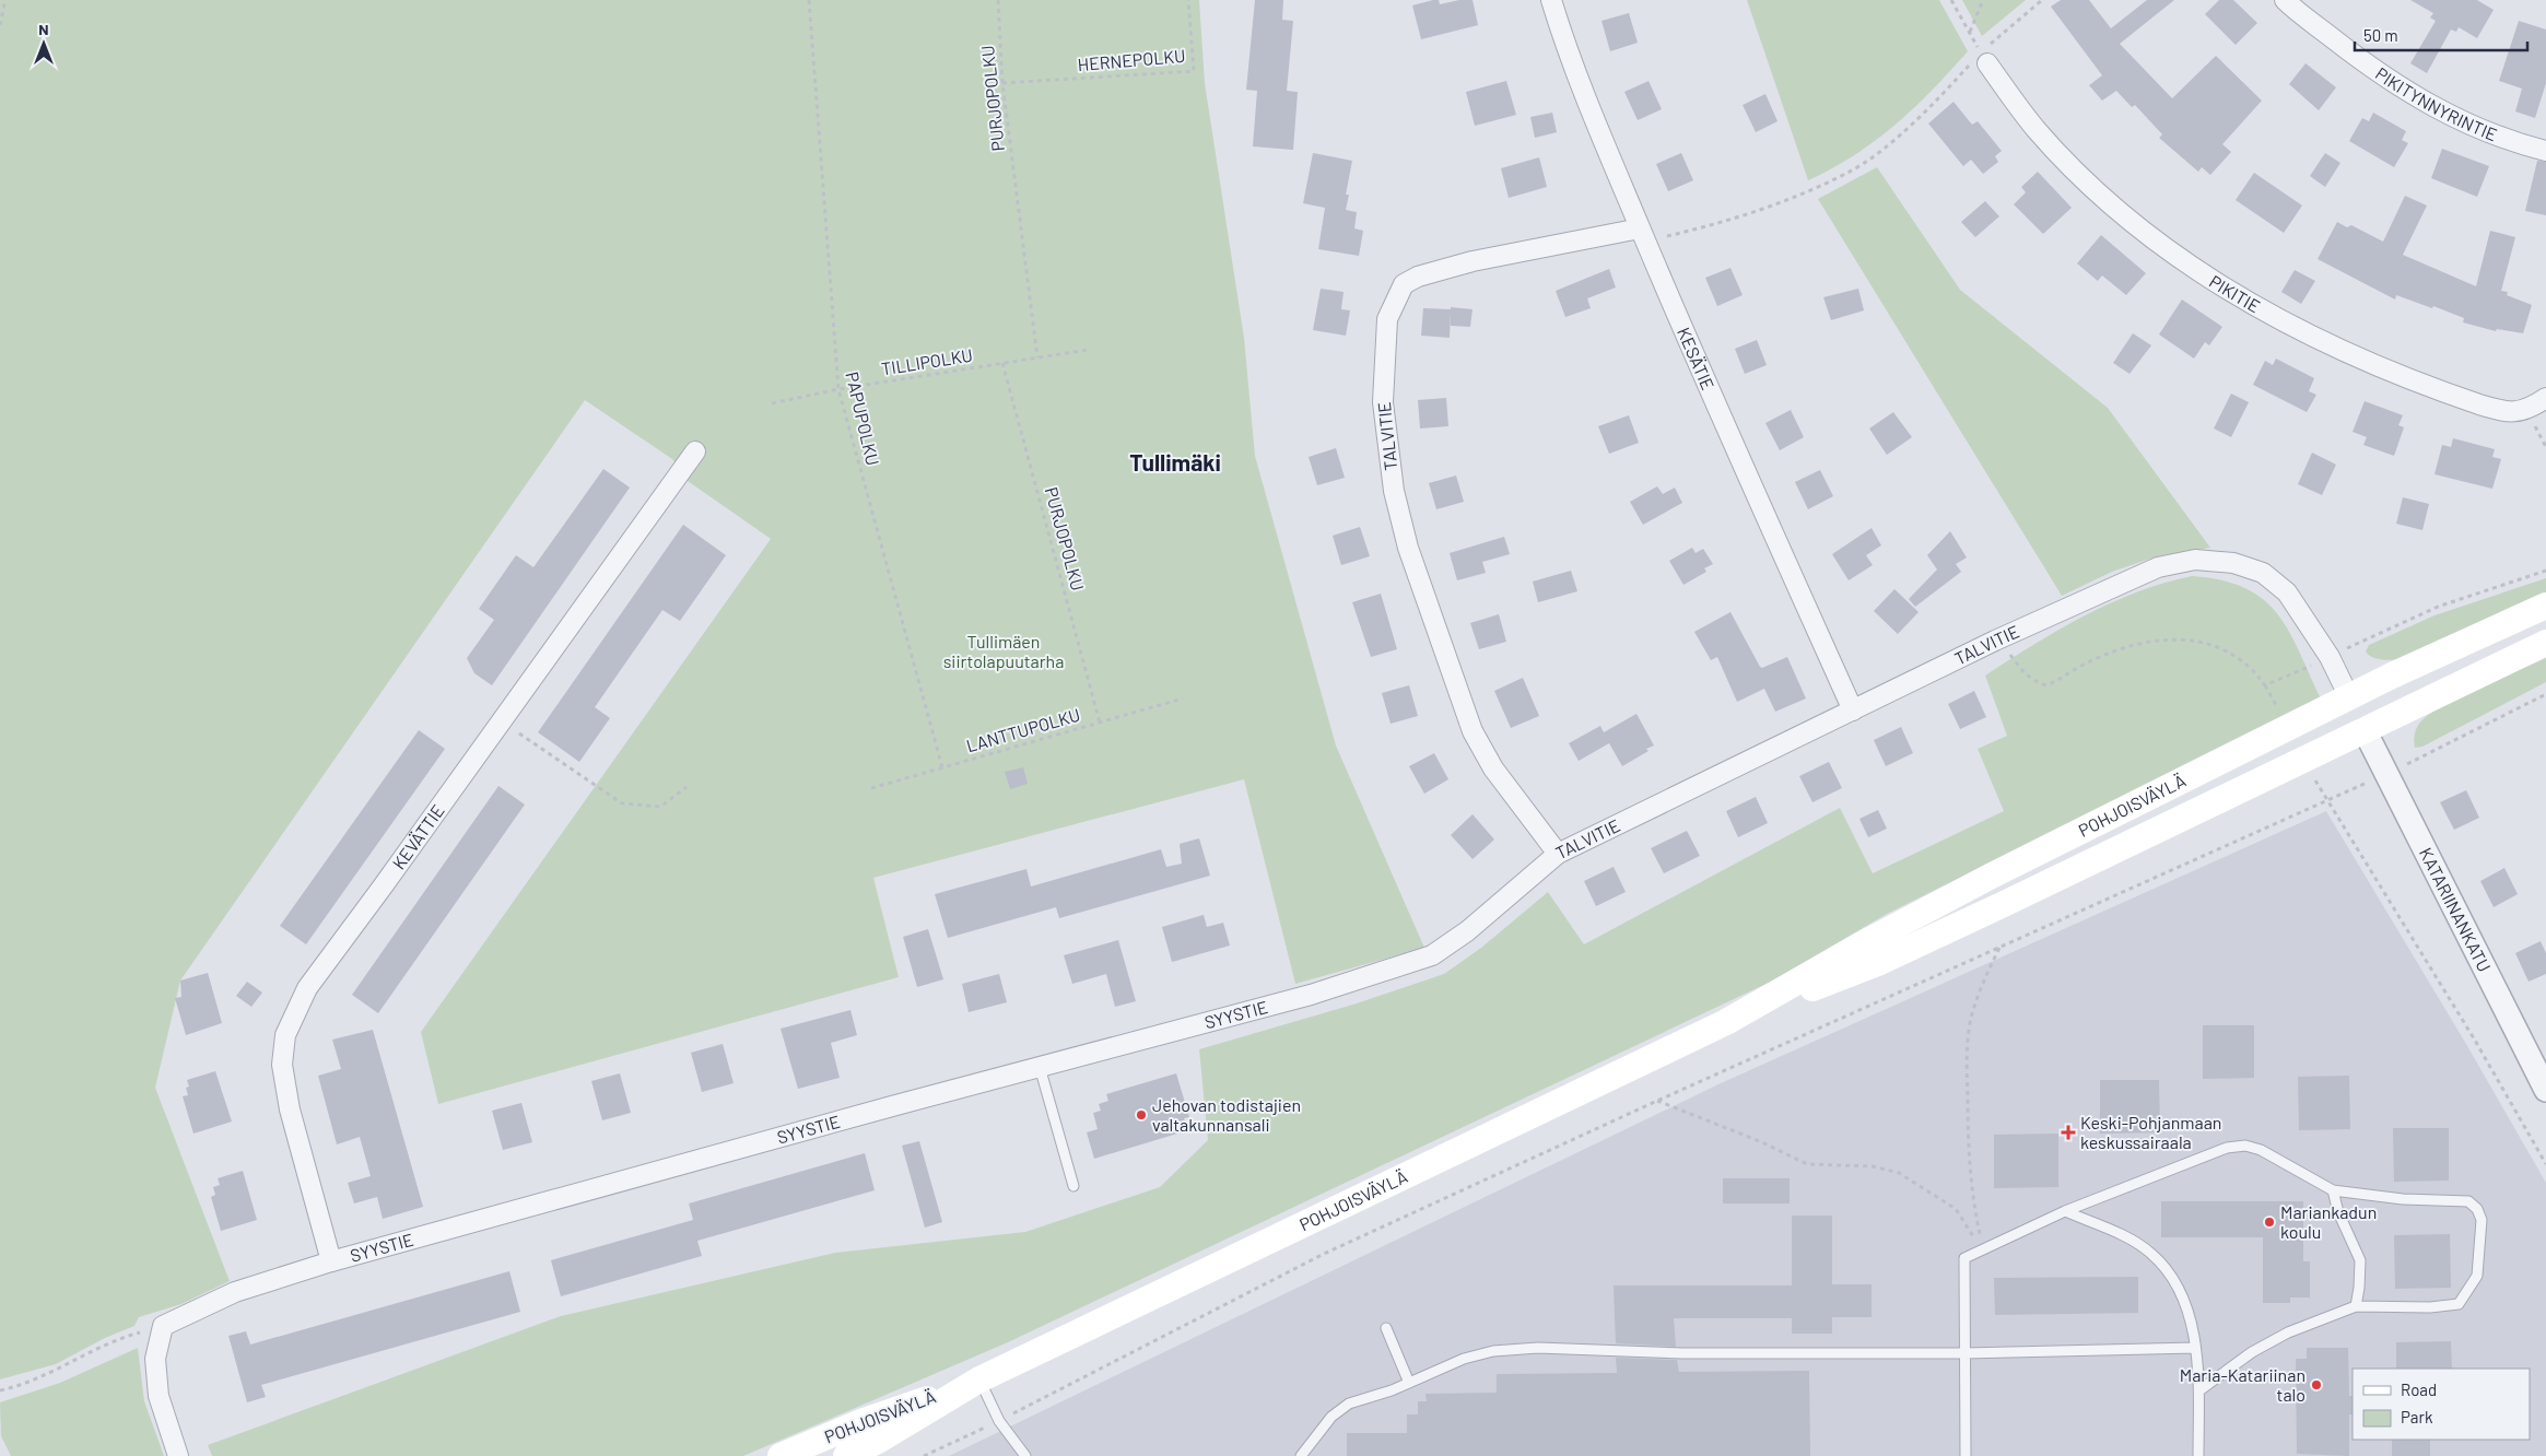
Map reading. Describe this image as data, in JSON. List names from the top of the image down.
{
  "streets": {
    "main road": ["POHJOISVÄYLÄ"],
    "street": [
      "PIKITYNNYRINTIE",
      "PIKITIE",
      "KESÄTIE",
      "TALVITIE",
      "KEVÄTTIE",
      "KATARIINANKATU",
      "SYYSTIE"
    ],
    "path": [
      "HERNEPOLKU",
      "PURJOPOLKU",
      "TILLIPOLKU",
      "PAPUPOLKU",
      "LANTTUPOLKU"
    ]
  },
  "crossings": [
    ["HERNEPOLKU", "PURJOPOLKU"],
    ["PURJOPOLKU", "TILLIPOLKU"],
    ["PURJOPOLKU", "LANTTUPOLKU"],
    ["KESÄTIE", "TALVITIE"],
    ["TILLIPOLKU", "PAPUPOLKU"],
    ["PAPUPOLKU", "LANTTUPOLKU"],
    ["TALVITIE", "POHJOISVÄYLÄ"],
    ["TALVITIE", "SYYSTIE"],
    ["POHJOISVÄYLÄ", "KATARIINANKATU"],
    ["KEVÄTTIE", "SYYSTIE"]
  ],
  "districts": ["Tullimäki"],
  "parks": ["Tullimäen siirtolapuutarha"],
  "places": {
    "other": ["Jehovan todistajien valtakunnansali", "Mariankadun koulu", "Maria-Katariinan talo"],
    "health": ["Keski-Pohjanmaan keskussairaala"]
  },
  "legend": ["Road", "Park"],
  "scale_bar": "50 m",
  "north": "top"
}
